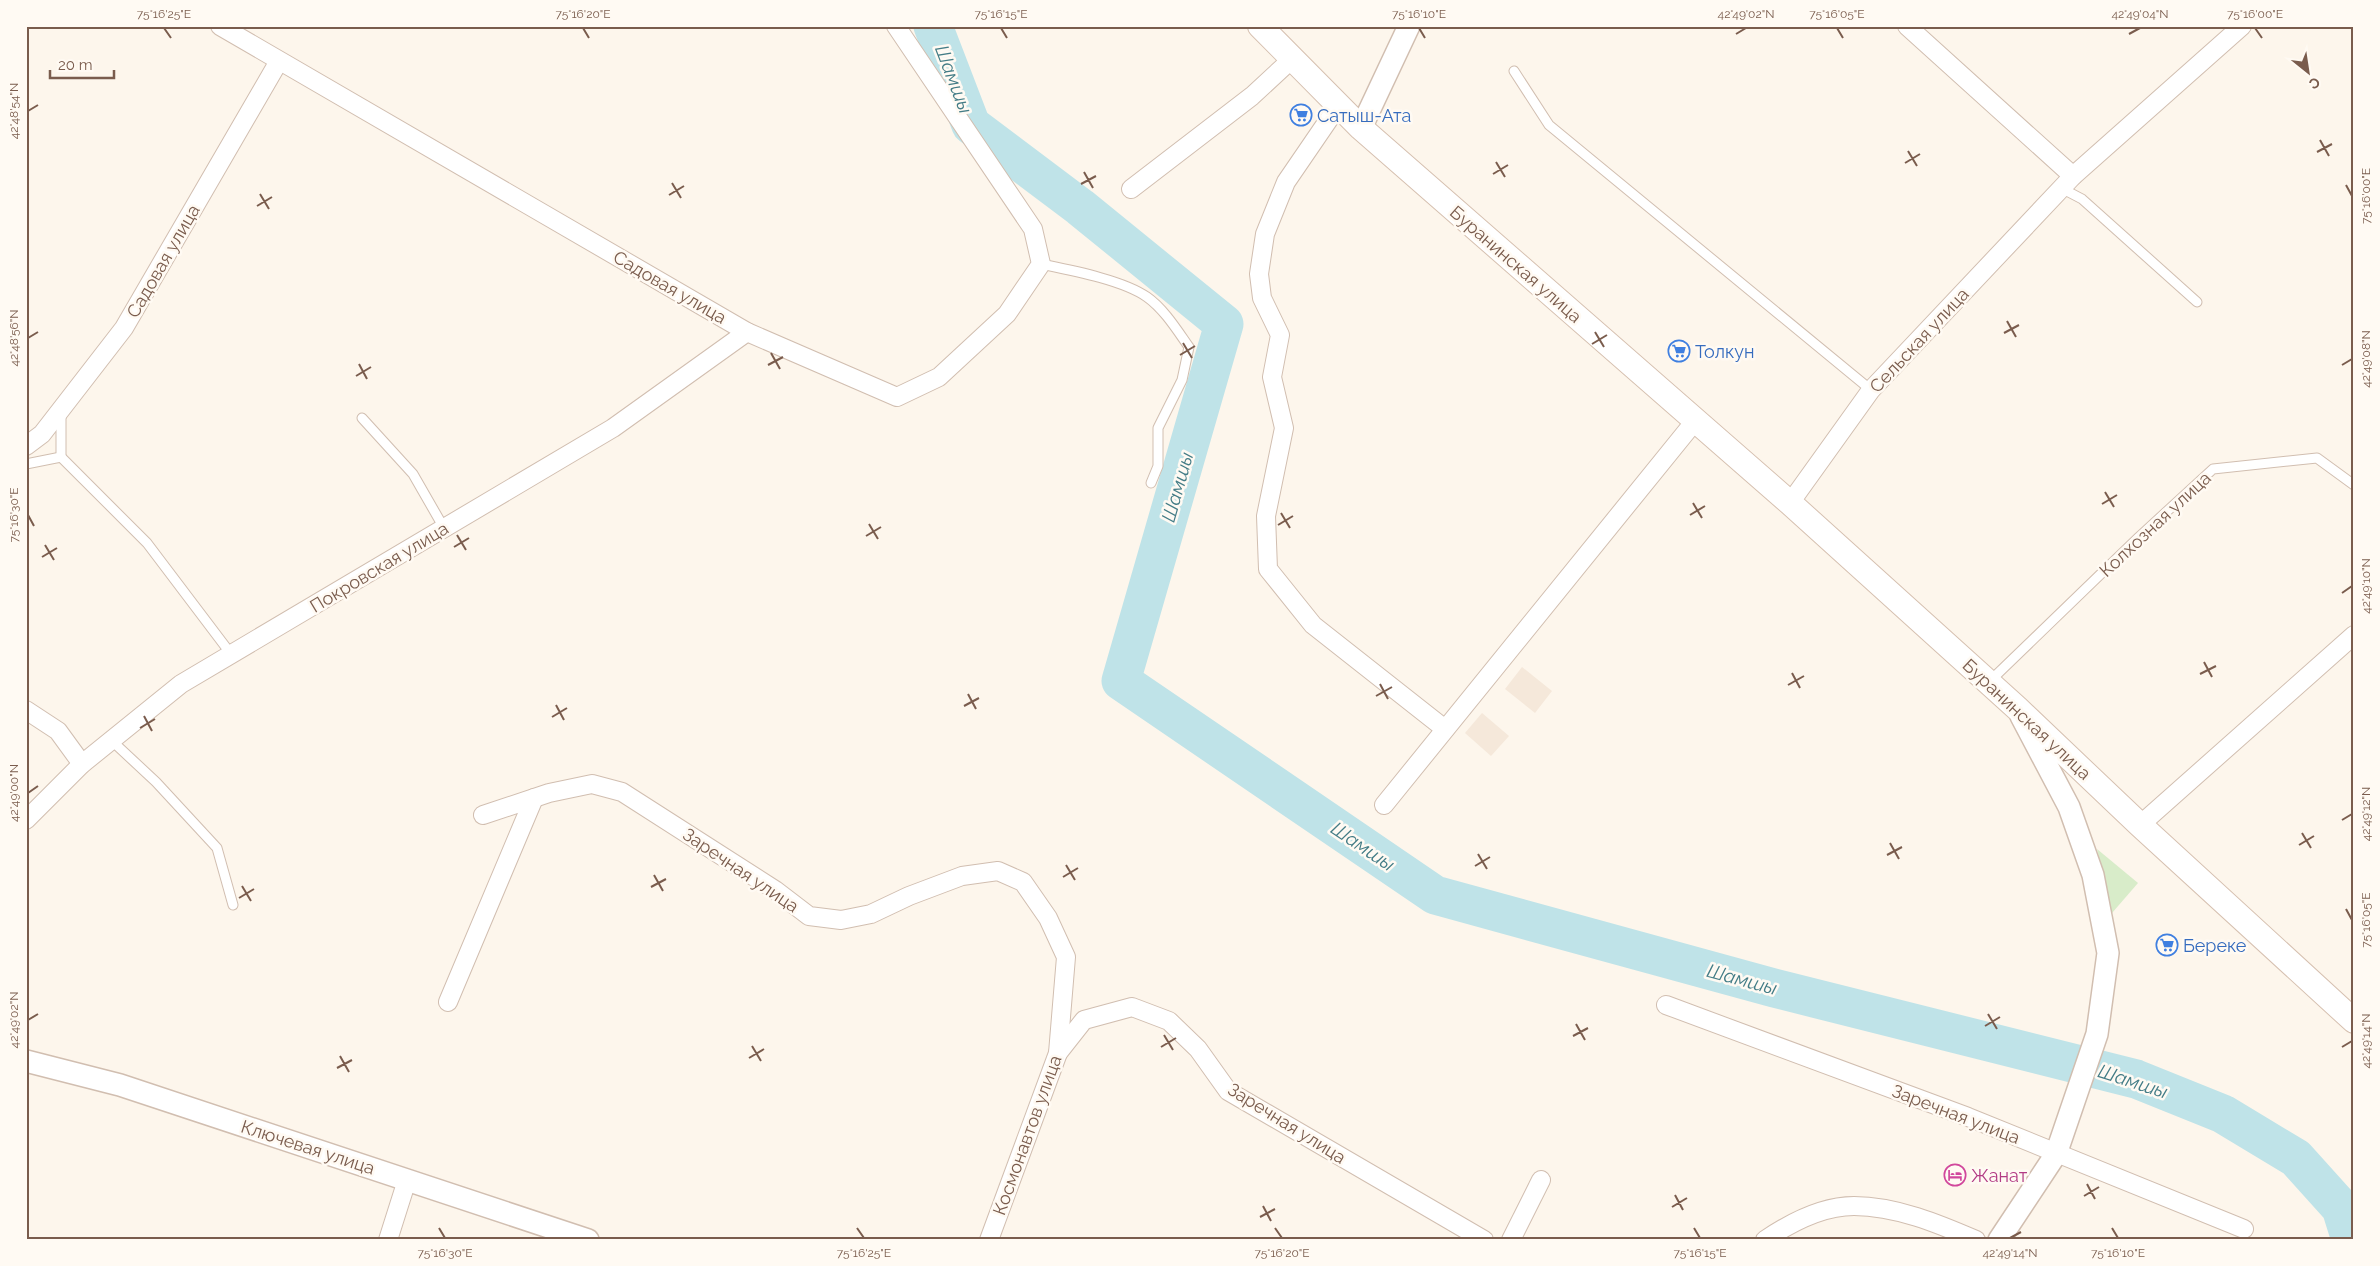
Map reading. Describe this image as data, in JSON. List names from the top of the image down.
{
  "streets": {
    "main road": ["Буранинская улица"],
    "street": [
      "Садовая улица",
      "Сельская улица",
      "Покровская улица",
      "Заречная улица",
      "Космонавтов улица",
      "Ключевая улица"
    ],
    "lane": ["Колхозная улица"]
  },
  "crossings": [
    ["Садовая улица", "Покровская улица"],
    ["Буранинская улица", "Сельская улица"],
    ["Буранинская улица", "Колхозная улица"],
    ["Заречная улица", "Космонавтов улица"]
  ],
  "water": ["Шамшы"],
  "places": {
    "supermarket": ["Сатыш-Ата", "Толкун", "Береке"],
    "hotel": ["Жанат"]
  },
  "scale_bar": "20 m",
  "north": "bottom right",
  "coordinates": [
    "75°16'25\"E",
    "75°16'20\"E",
    "75°16'15\"E",
    "75°16'10\"E",
    "42°49'02\"N",
    "75°16'05\"E",
    "42°49'04\"N",
    "75°16'00\"E",
    "42°48'54\"N",
    "42°48'56\"N",
    "42°49'08\"N",
    "75°16'30\"E",
    "42°49'10\"N",
    "42°49'00\"N",
    "42°49'12\"N",
    "42°49'14\"N"
  ]
}
